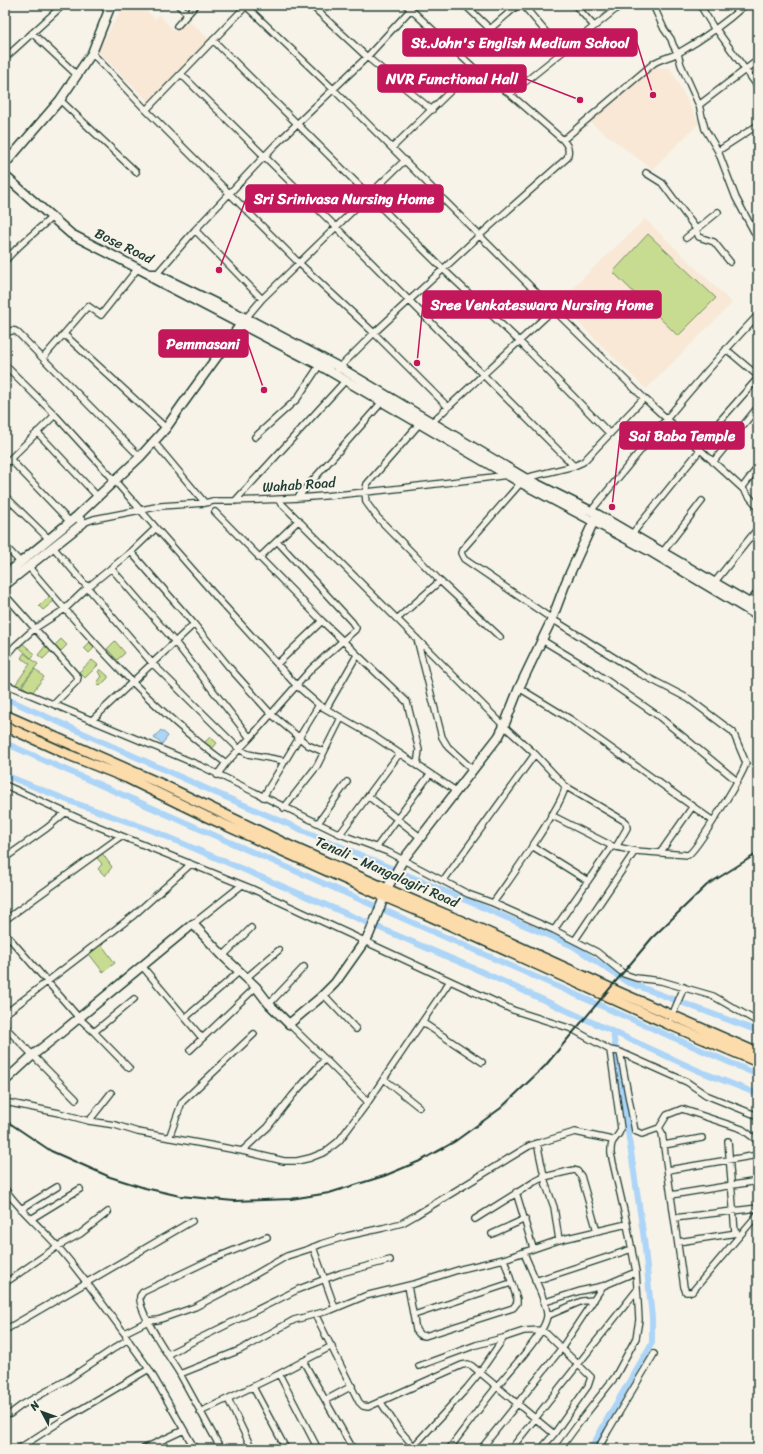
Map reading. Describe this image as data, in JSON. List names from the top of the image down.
{
  "streets": {
    "main road": ["Bose Road", "Tenali - Mangalagiri Road"],
    "street": ["Wahab Road"]
  },
  "places": [
    "St.John's English Medium School",
    "NVR Functional Hall",
    "Sri Srinivasa Nursing Home",
    "Sree Venkateswara Nursing Home",
    "Pemmasani",
    "Sai Baba Temple"
  ],
  "north": "top left"
}
